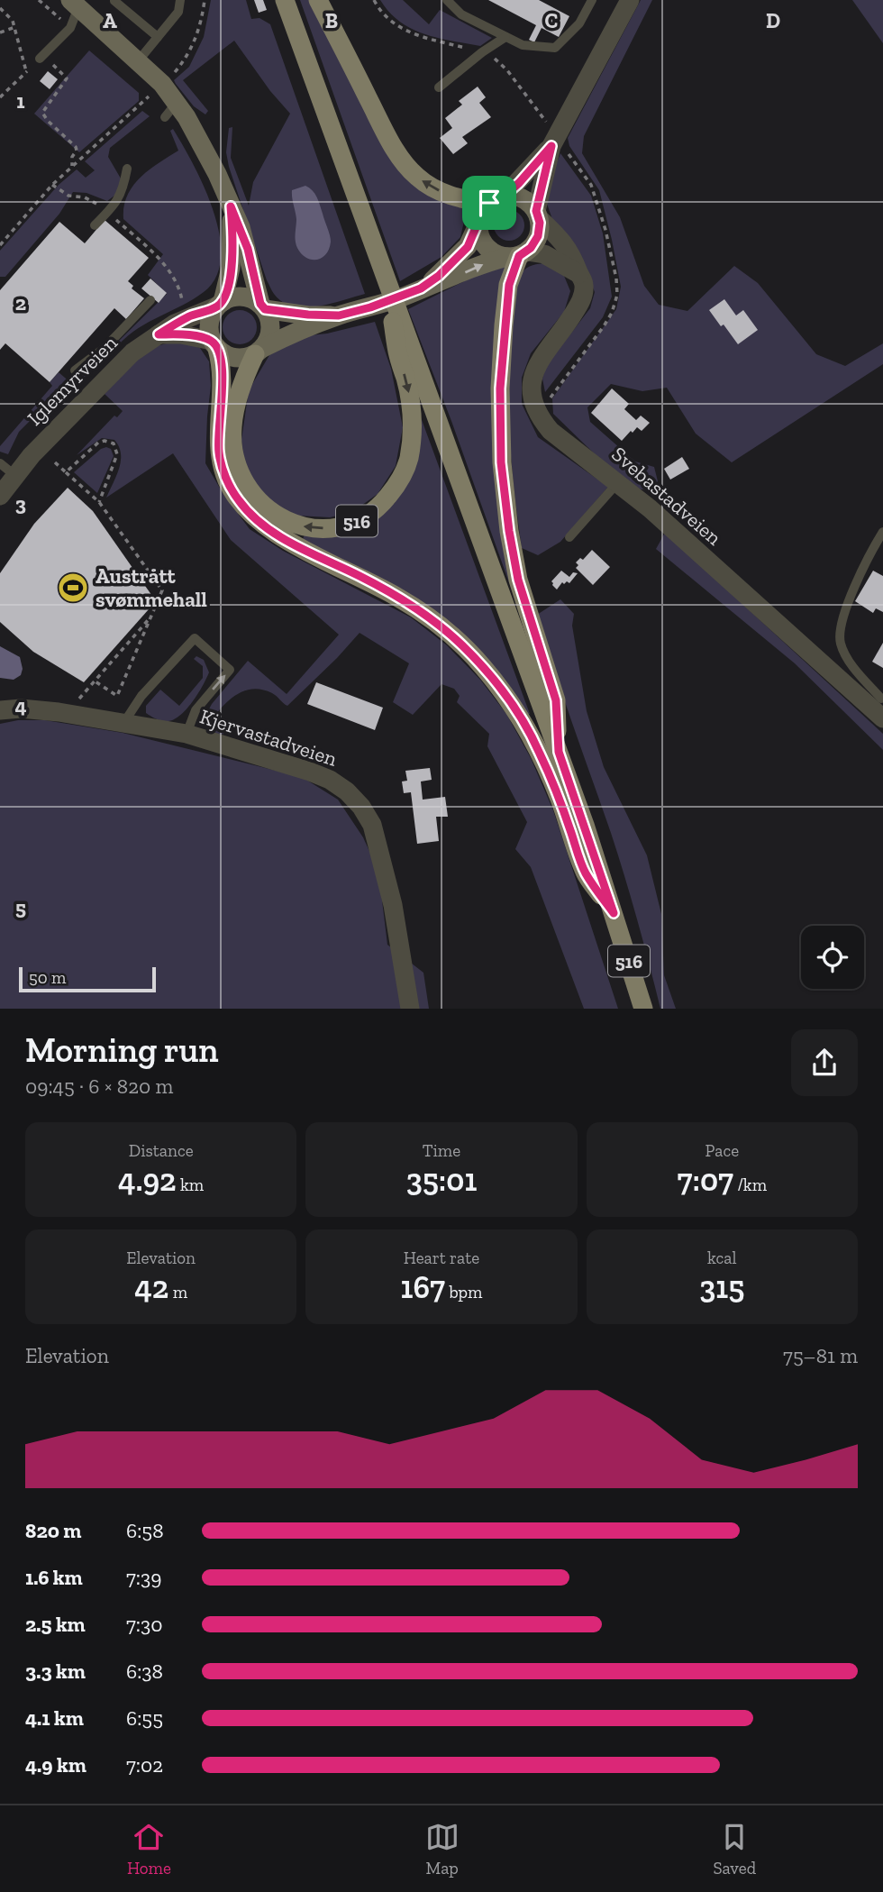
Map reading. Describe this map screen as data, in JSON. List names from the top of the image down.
{
  "streets": {
    "main road": ["516"],
    "street": ["Iglemyrveien", "Svebastadveien", "Kjervastadveien"]
  },
  "crossings": [
    ["Iglemyrveien", "516"],
    ["Svebastadveien", "516"]
  ],
  "places": {
    "sports": ["Austrått svømmehall"]
  },
  "scale_bar": "50 m",
  "page": {
    "scale": "50 m",
    "heading": ["Morning run", "09:45 · 6 × 820 m"],
    "stats": [
      ["Distance", "4.92 km"],
      ["Time", "35:01"],
      ["Pace", "7:07 /km"],
      ["Elevation", "42 m"],
      ["Heart rate", "167 bpm"],
      ["kcal", "315"]
    ],
    "chart": ["Elevation", "75–81 m"],
    "list": [
      {
        "name": "820 m",
        "note": "6:58"
      },
      {
        "name": "1.6 km",
        "note": "7:39"
      },
      {
        "name": "2.5 km",
        "note": "7:30"
      },
      {
        "name": "3.3 km",
        "note": "6:38"
      },
      {
        "name": "4.1 km",
        "note": "6:55"
      },
      {
        "name": "4.9 km",
        "note": "7:02"
      }
    ],
    "tabs": ["Home", "Map", "Saved"]
  },
  "grid": {
    "columns": [
      "A",
      "B",
      "C",
      "D"
    ],
    "rows": [
      "1",
      "2",
      "3",
      "4",
      "5"
    ]
  }
}
